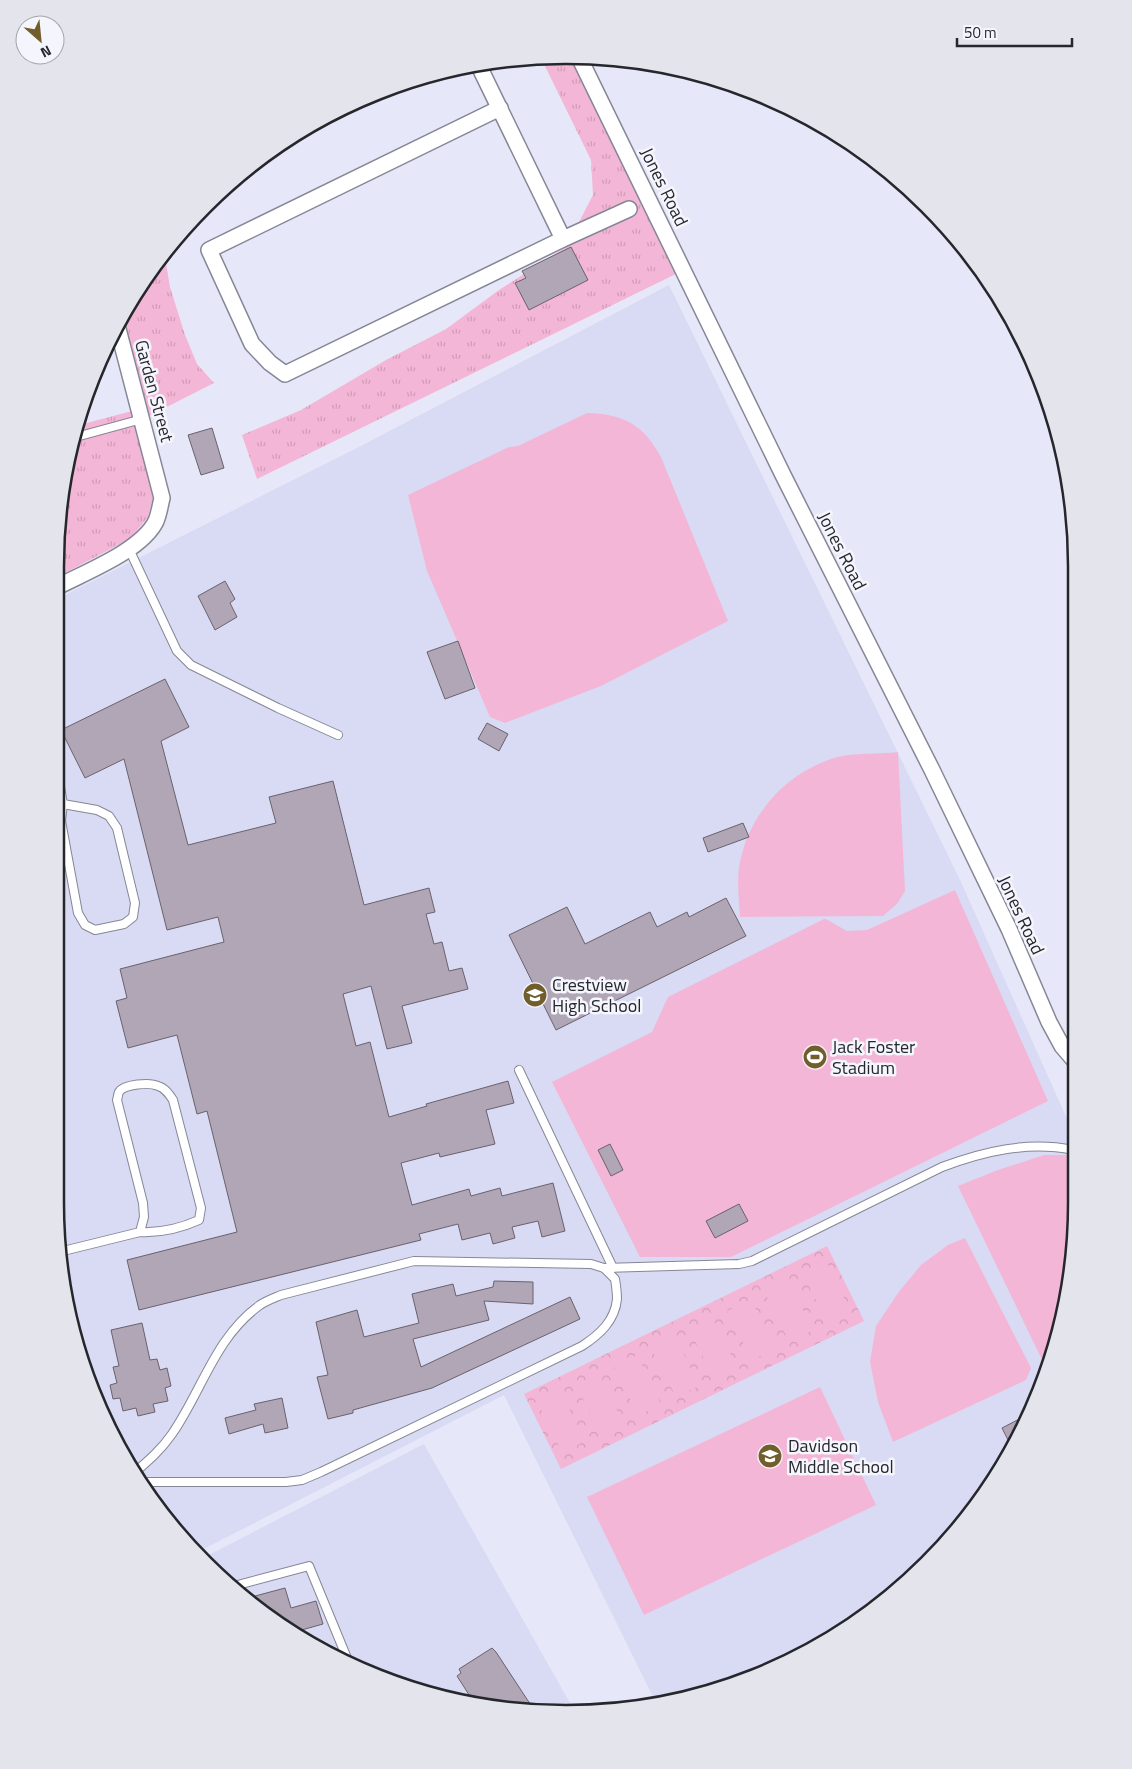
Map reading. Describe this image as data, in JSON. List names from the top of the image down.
{
  "streets": {
    "street": ["Jones Road", "Garden Street"]
  },
  "places": {
    "school or university": ["Crestview High School", "Davidson Middle School"],
    "sports": ["Jack Foster Stadium"]
  },
  "scale_bar": "50 m",
  "north": "bottom right"
}
